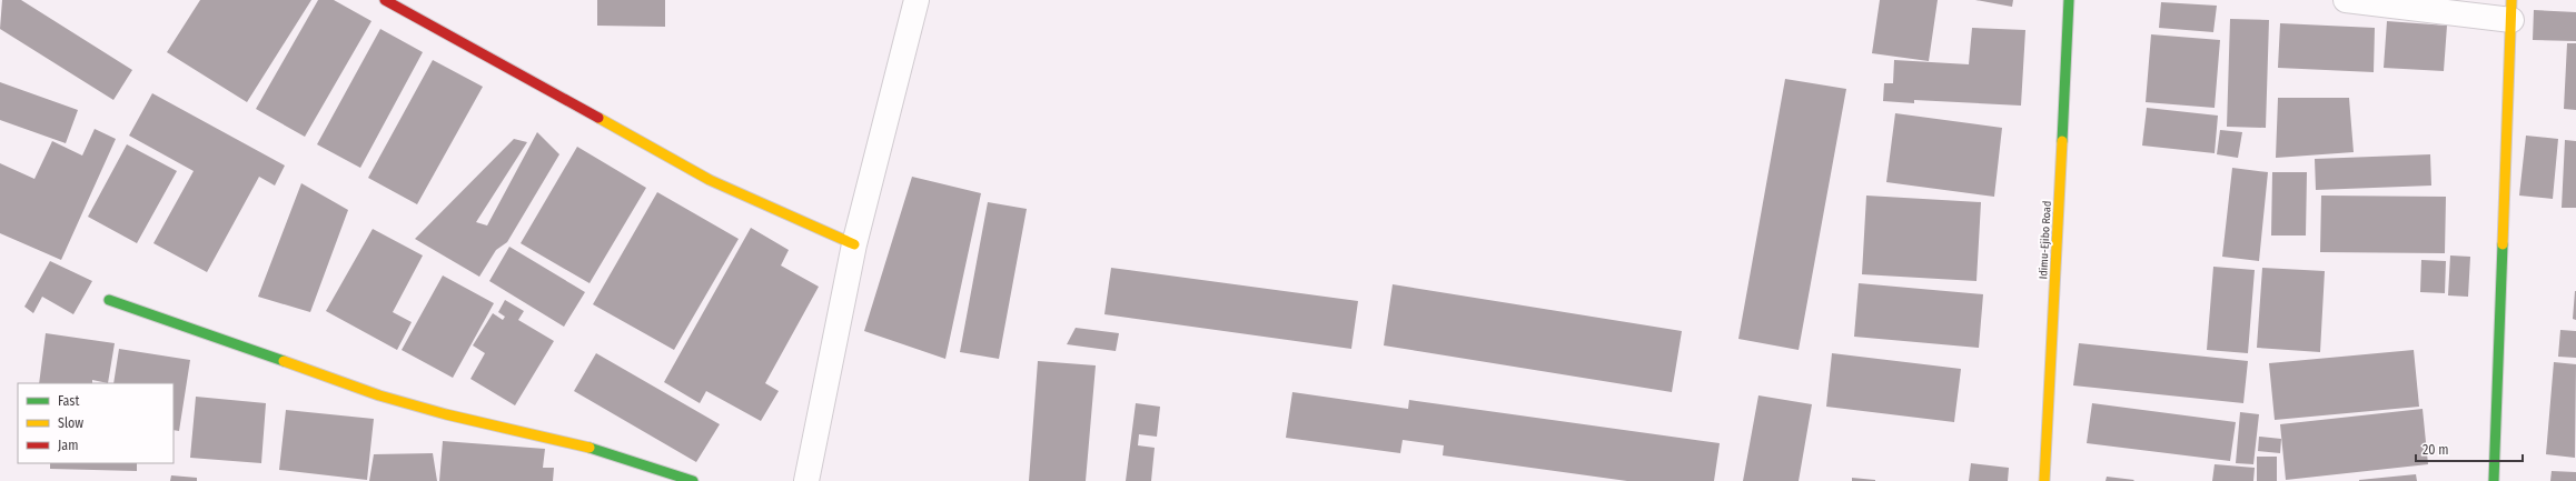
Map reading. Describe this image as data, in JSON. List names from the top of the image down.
{
  "streets": {
    "street": ["Idimu-Ejibo Road"]
  },
  "legend": ["Fast", "Slow", "Jam"],
  "scale_bar": "20 m"
}
